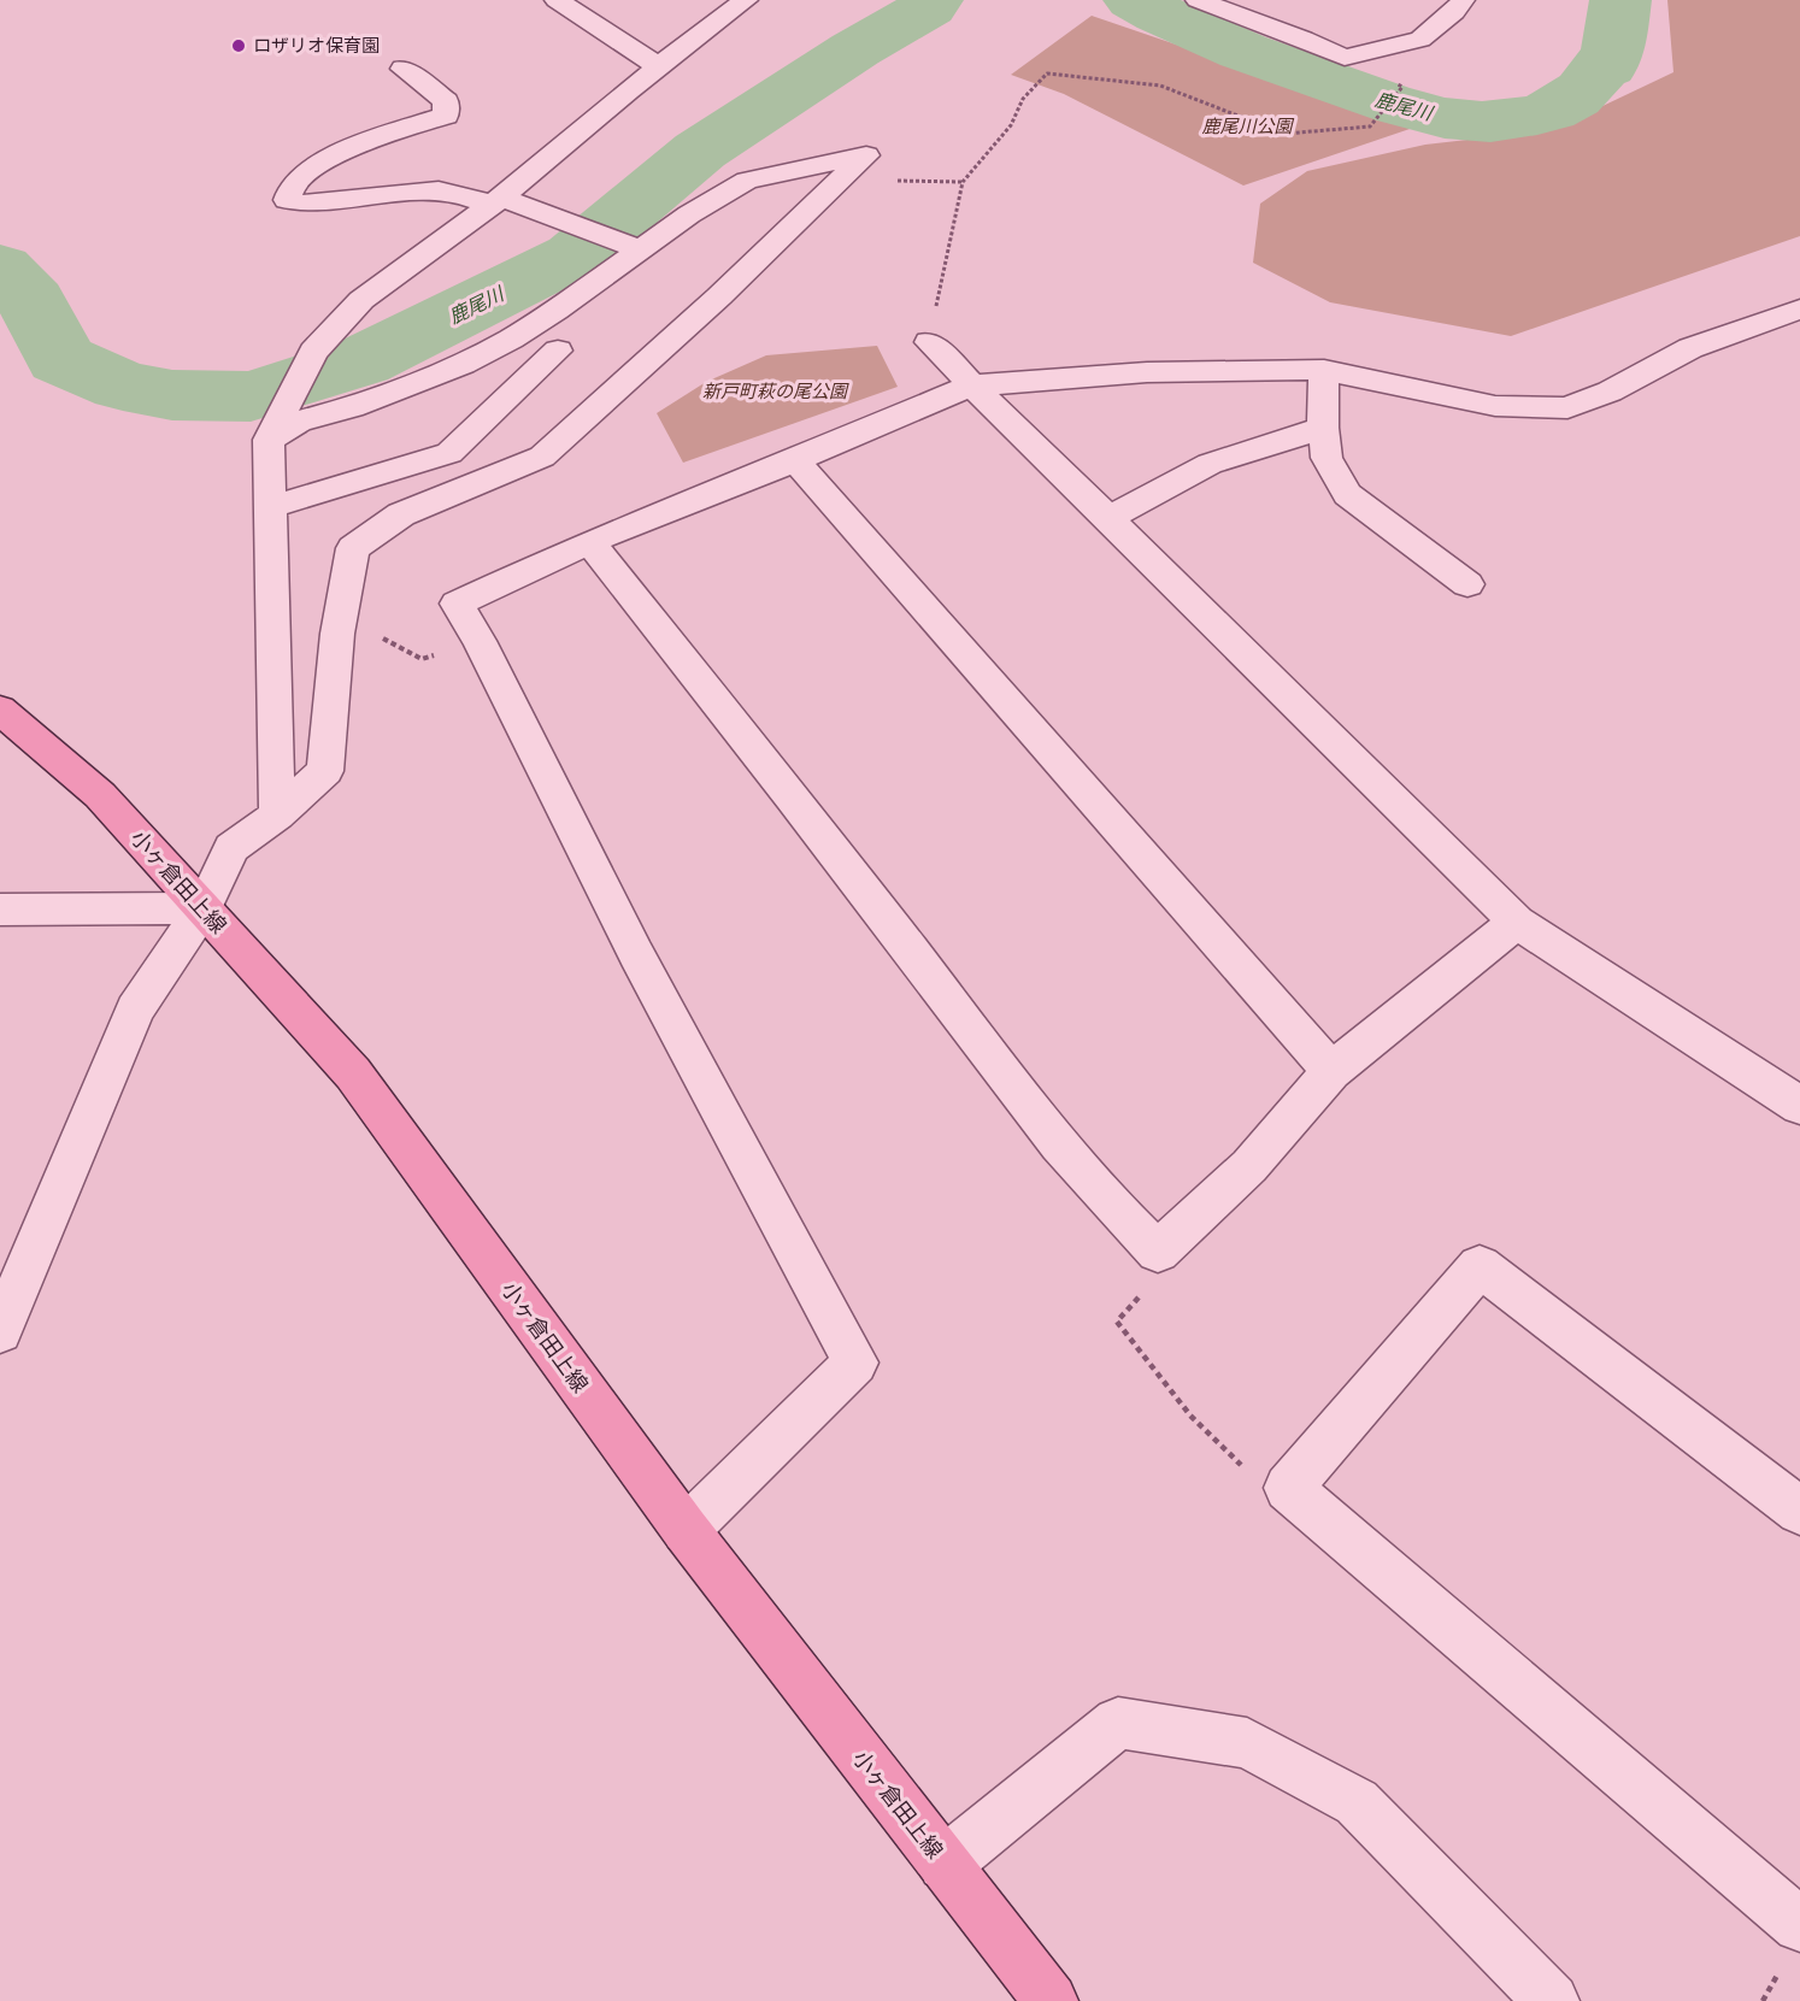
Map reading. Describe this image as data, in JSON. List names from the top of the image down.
{
  "streets": {
    "main road": ["小ヶ倉田上線"]
  },
  "water": ["鹿尾川"],
  "parks": ["鹿尾川公園", "新戸町萩の尾公園"],
  "places": ["ロザリオ保育園"]
}
